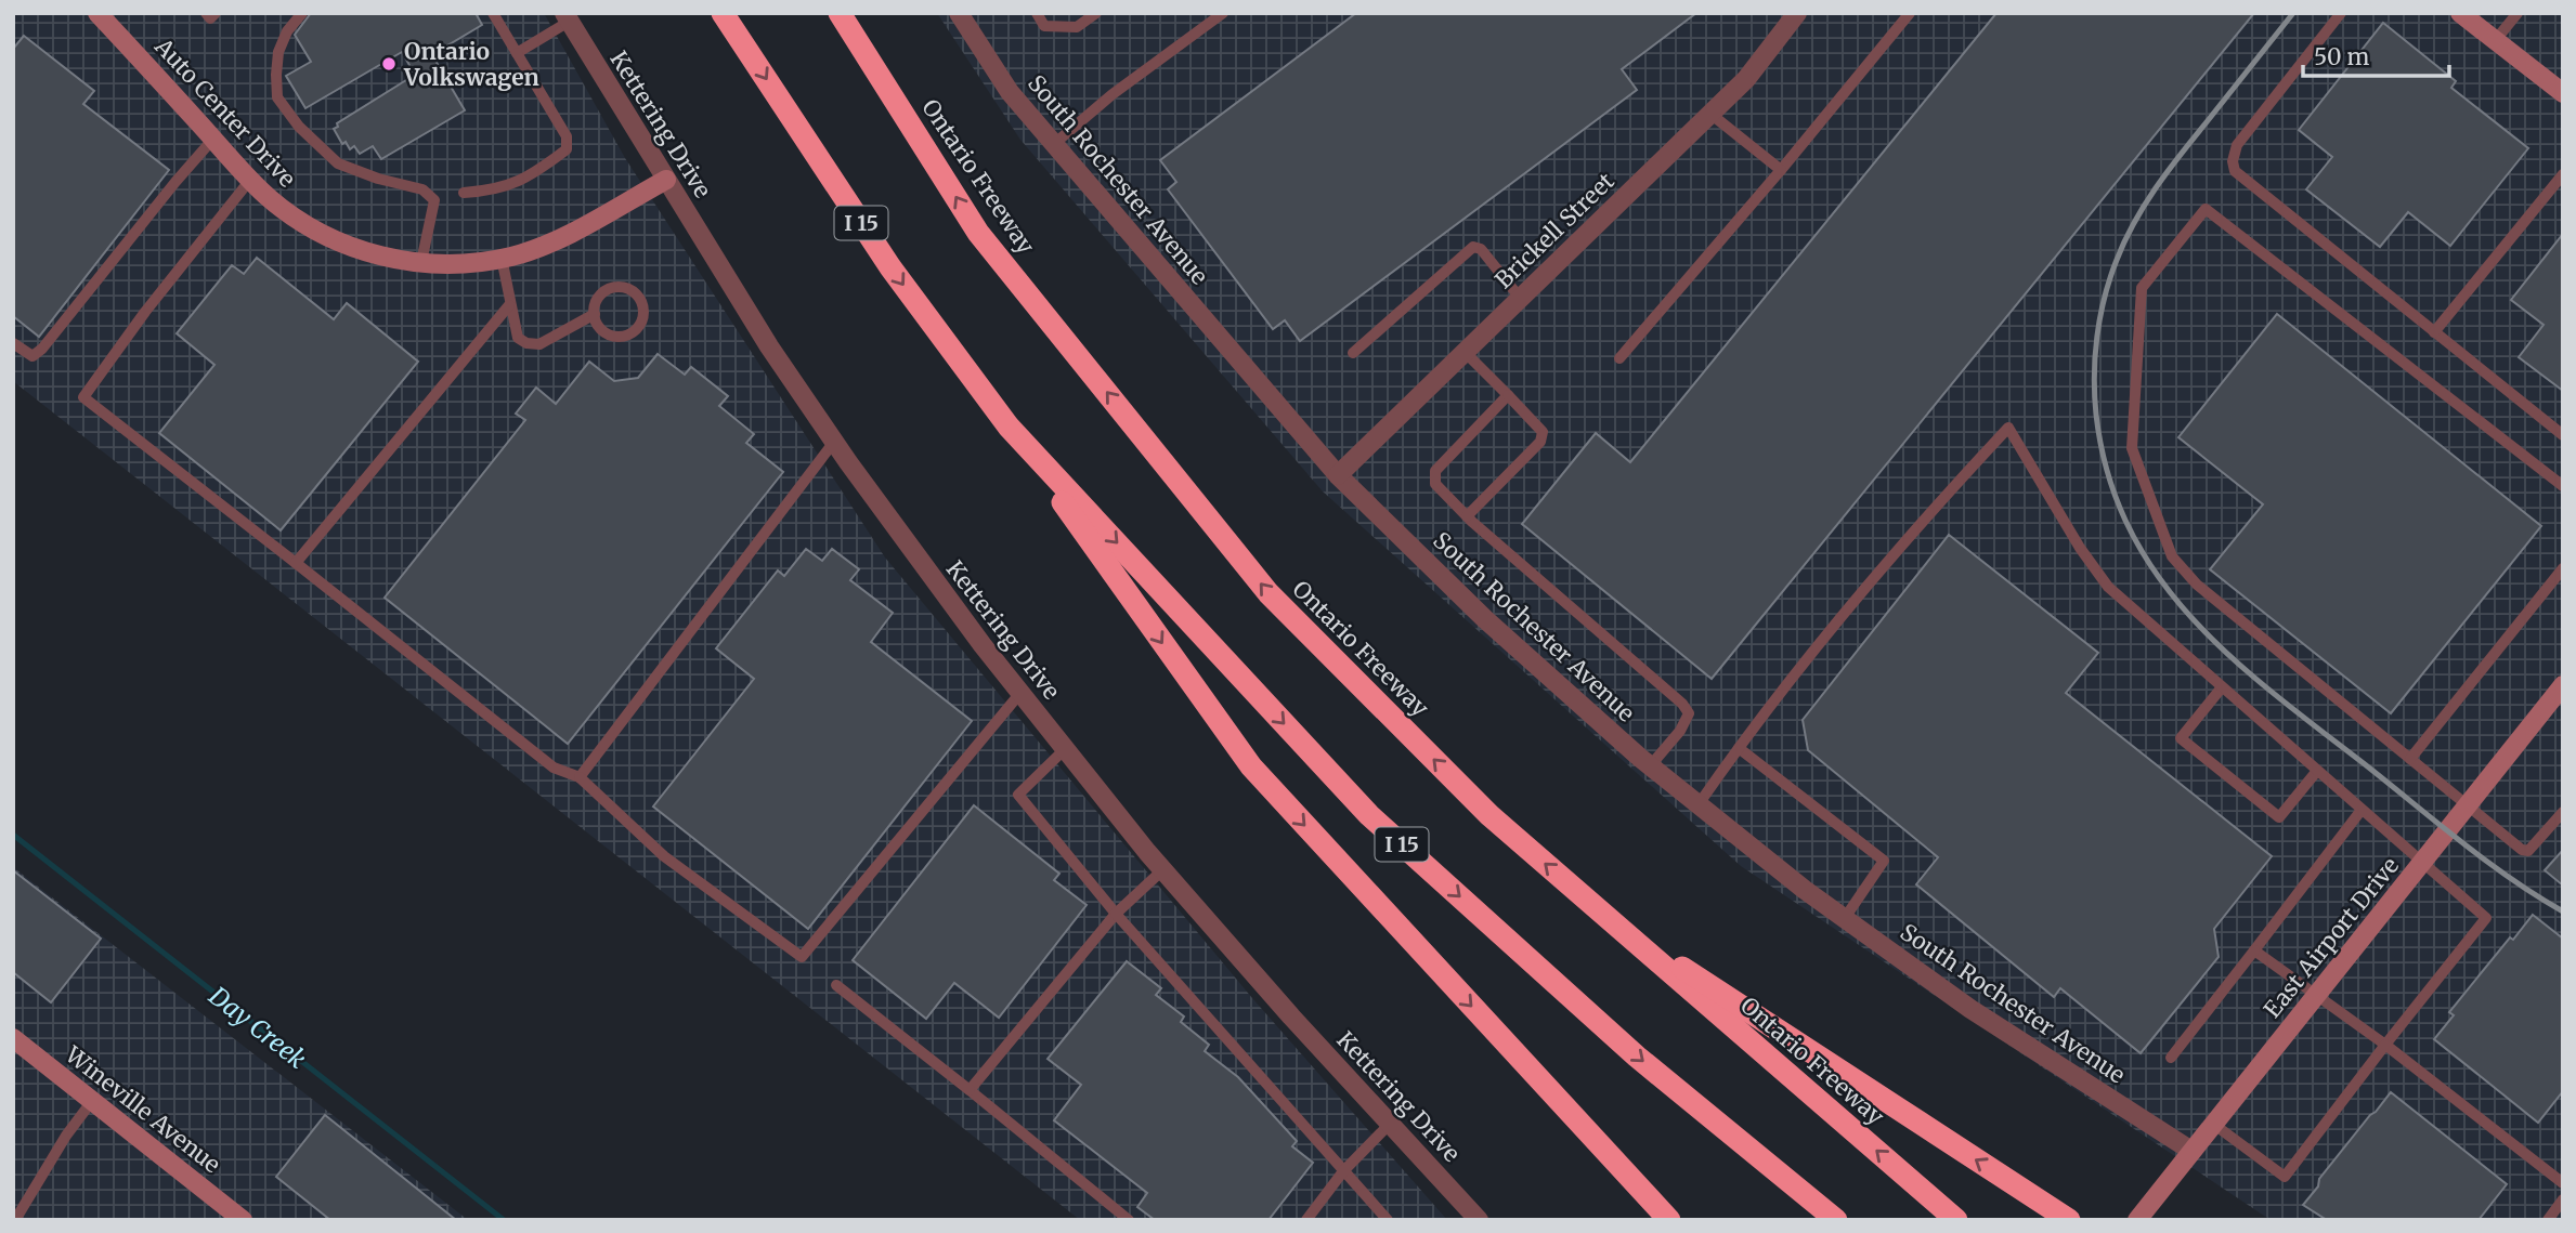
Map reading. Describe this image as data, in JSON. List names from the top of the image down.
{
  "streets": {
    "highway": ["Ontario Freeway", "I 15"],
    "street": [
      "Auto Center Drive",
      "Kettering Drive",
      "South Rochester Avenue",
      "Brickell Street",
      "East Airport Drive",
      "Wineville Avenue"
    ]
  },
  "crossings": [
    ["Auto Center Drive", "Kettering Drive"],
    ["South Rochester Avenue", "Brickell Street"],
    ["South Rochester Avenue", "East Airport Drive"]
  ],
  "water": ["Day Creek"],
  "places": ["Ontario Volkswagen"],
  "scale_bar": "50 m"
}
